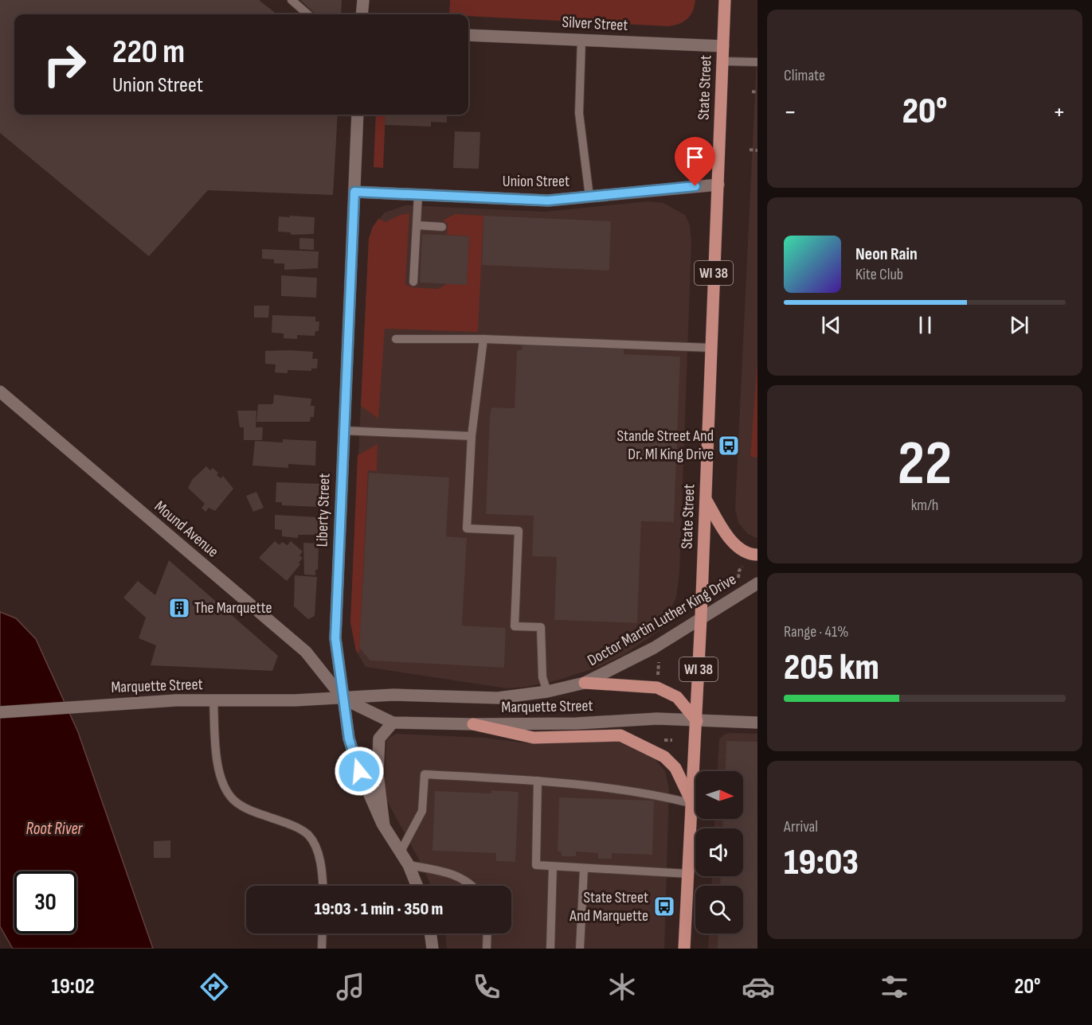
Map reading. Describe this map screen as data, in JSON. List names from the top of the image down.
{
  "streets": {
    "main road": ["State Street", "WI 38"],
    "street": [
      "Silver Street",
      "Union Street",
      "Liberty Street",
      "Mound Avenue",
      "Doctor Martin Luther King Drive",
      "Marquette Street"
    ]
  },
  "crossings": [
    ["Silver Street", "State Street"],
    ["State Street", "Union Street"],
    ["State Street", "Doctor Martin Luther King Drive"],
    ["State Street", "Marquette Street"],
    ["Union Street", "Liberty Street"],
    ["Liberty Street", "Mound Avenue"],
    ["Liberty Street", "Marquette Street"],
    ["Mound Avenue", "Marquette Street"],
    ["Doctor Martin Luther King Drive", "Marquette Street"]
  ],
  "water": ["Root River"],
  "places": {
    "bus stop": ["Stande Street And Dr. Ml King Drive", "State Street And Marquette"],
    "building": ["The Marquette"]
  },
  "north": "right",
  "page": {
    "tile": [
      "Climate",
      ["22", "km/h"],
      ["Range · 41%", "205 km"],
      ["Arrival", "19:03"]
    ],
    "turn": ["220 m", "Union Street"],
    "heat": ["−", "20°", "+"],
    "song": ["Neon Rain", "Kite Club"],
    "limit": "30",
    "trip": "19:03 · 1 min · 350 m",
    "tabs": ["19:02", "20°"]
  }
}
